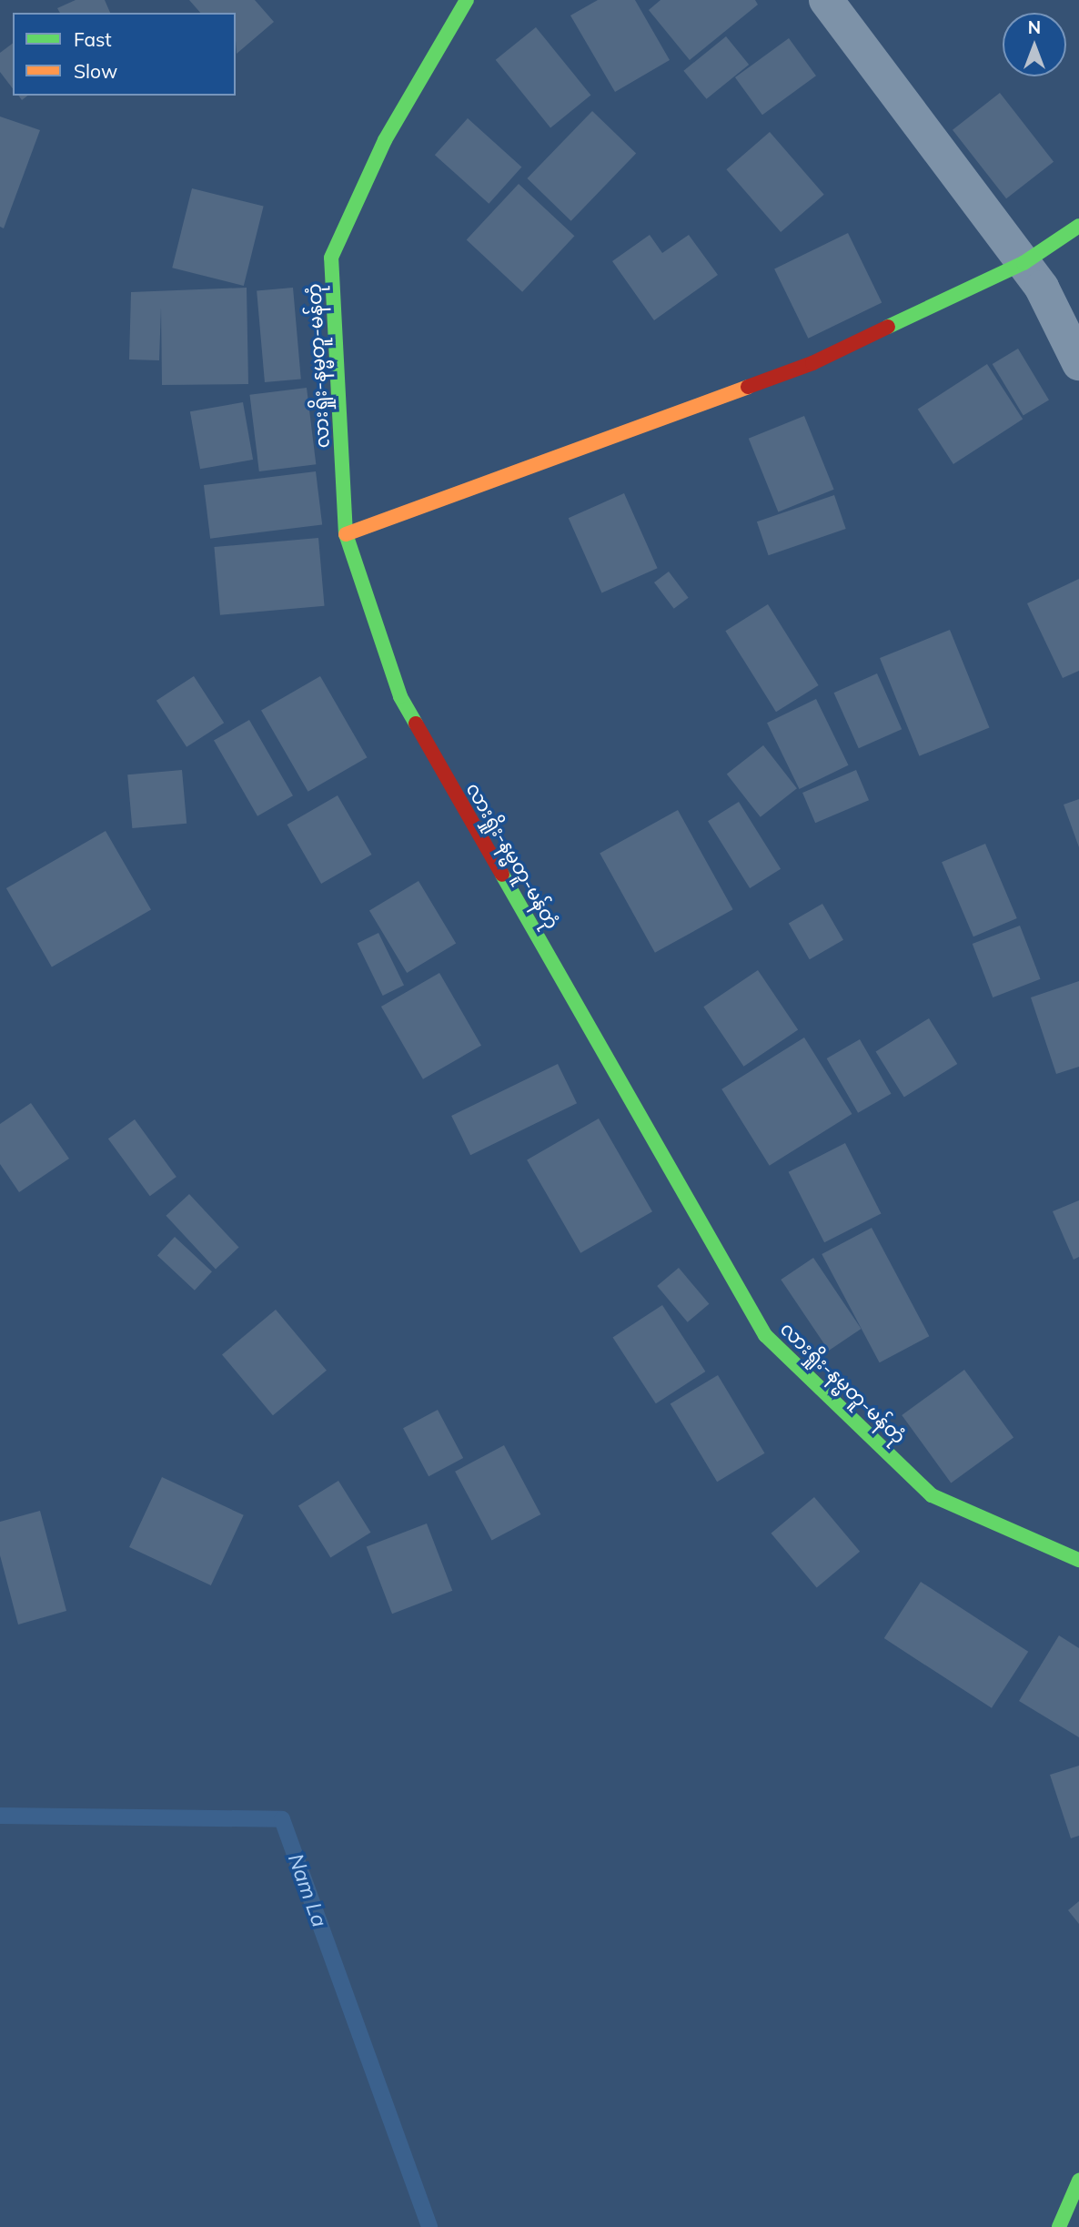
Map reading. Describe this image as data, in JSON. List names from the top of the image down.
{
  "streets": {
    "main road": ["လားရှိုး-နမ္မတူ-မန်တုံ"]
  },
  "water": ["Nam La"],
  "legend": ["Fast", "Slow"],
  "north": "top"
}
